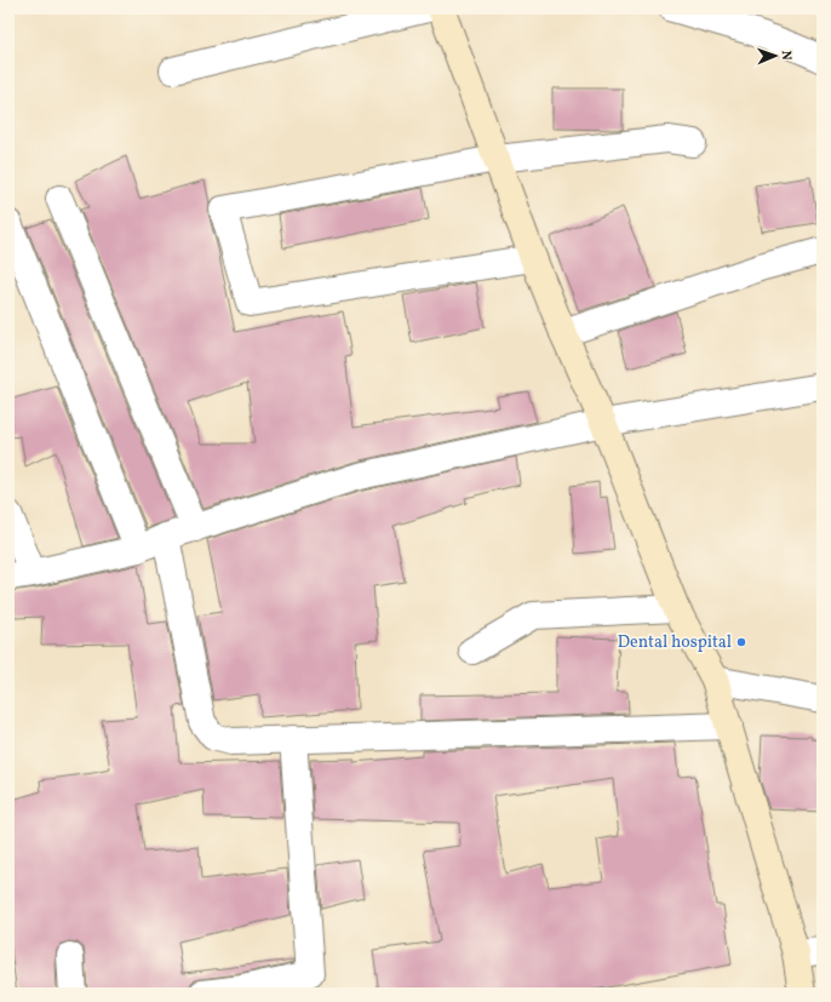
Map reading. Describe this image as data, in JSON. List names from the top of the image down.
{
  "places": ["Dental hospital"],
  "north": "right"
}
